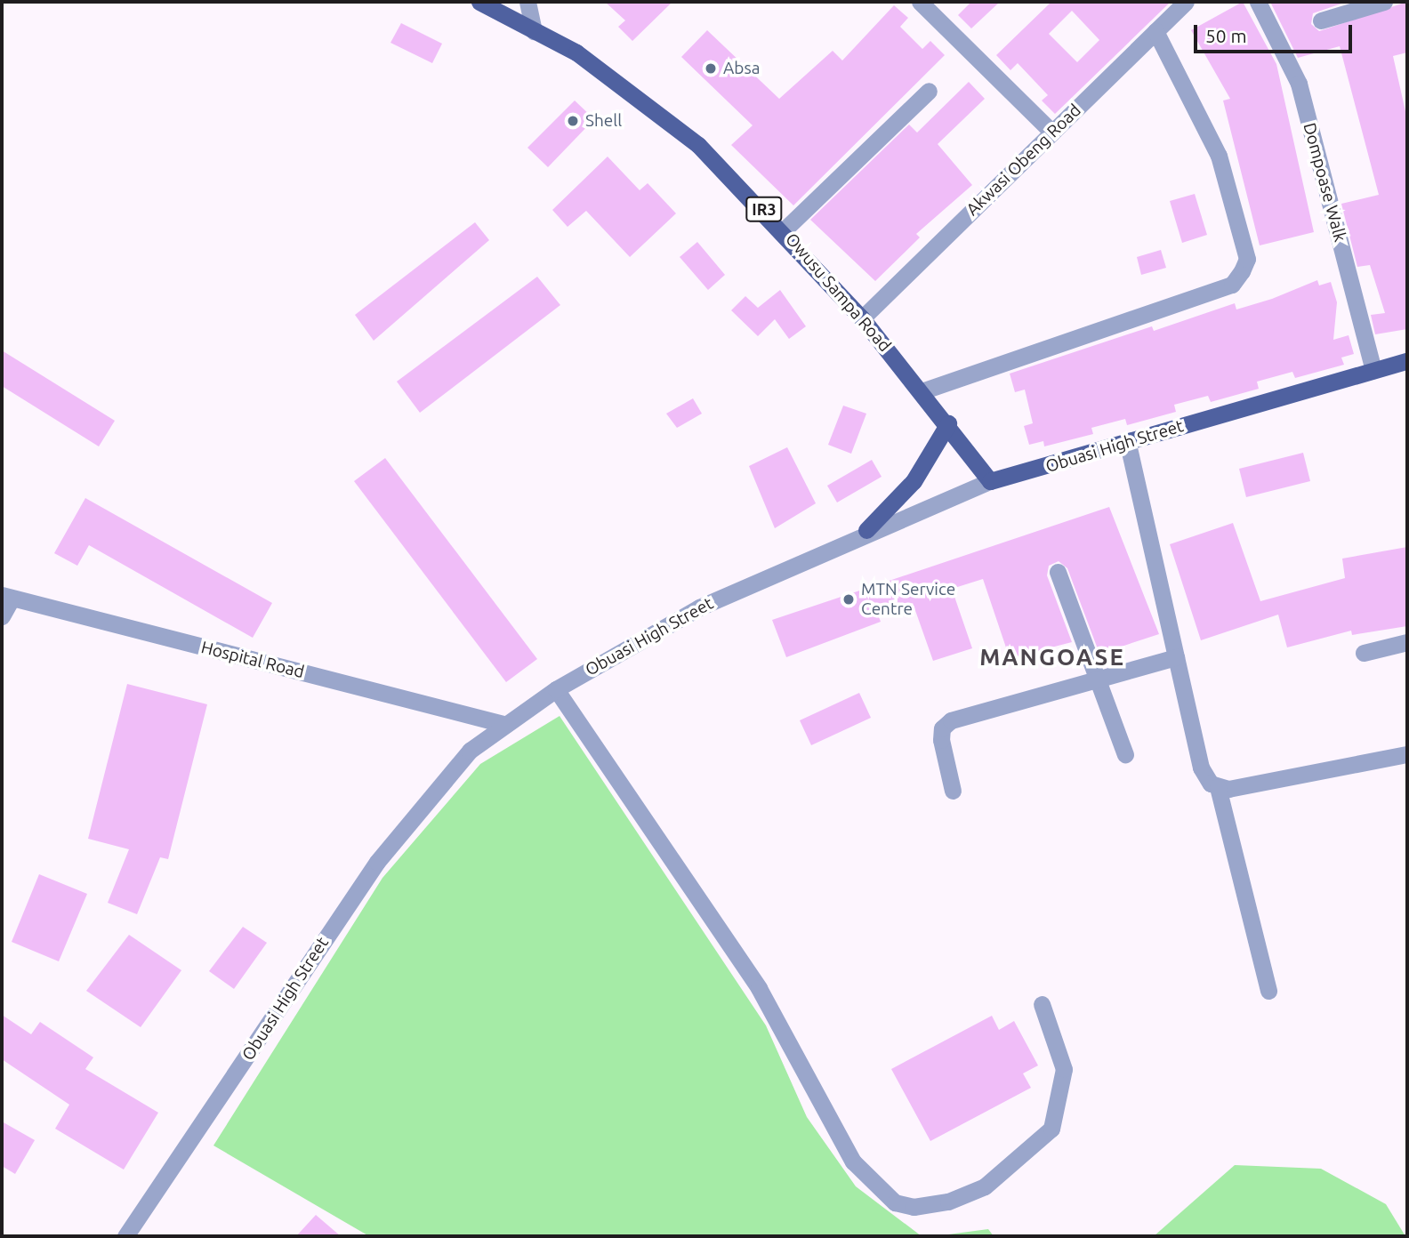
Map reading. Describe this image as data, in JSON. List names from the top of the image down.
{
  "streets": {
    "main road": ["IR3", "Owusu Sampa Road", "Obuasi High Street"],
    "street": ["Akwasi Obeng Road", "Dompoase Walk", "Hospital Road"]
  },
  "crossings": [
    ["Akwasi Obeng Road", "Owusu Sampa Road"],
    ["Dompoase Walk", "Obuasi High Street"],
    ["Owusu Sampa Road", "Obuasi High Street"],
    ["Obuasi High Street", "Hospital Road"]
  ],
  "districts": ["MANGOASE"],
  "places": ["Absa", "Shell", "MTN Service Centre"],
  "scale_bar": "50 m"
}
